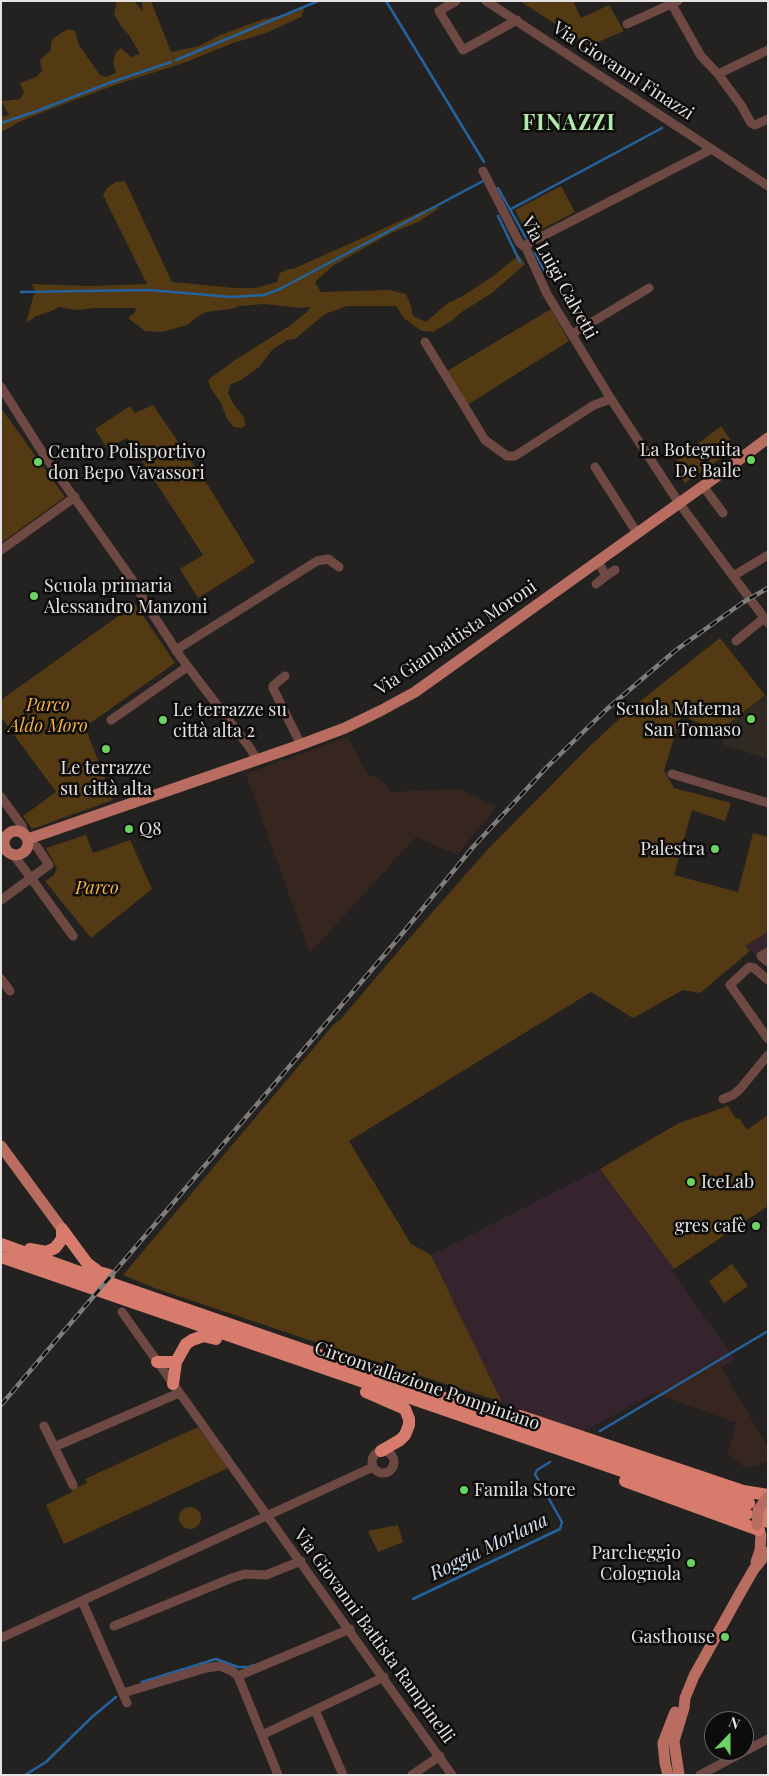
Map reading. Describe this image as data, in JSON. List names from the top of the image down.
{
  "streets": {
    "highway": ["Circonvallazione Pompiniano"],
    "main road": ["Via Gianbattista Moroni"],
    "street": ["Via Giovanni Finazzi", "Via Luigi Calvetti", "Via Giovanni Battista Rampinelli"]
  },
  "crossings": [
    ["Via Luigi Calvetti", "Via Gianbattista Moroni"]
  ],
  "districts": ["FINAZZI"],
  "water": ["Roggia Morlana"],
  "parks": ["Parco Aldo Moro", "Parco"],
  "places": [
    "La Boteguita De Baile",
    "Centro Polisportivo don Bepo Vavassori",
    "Scuola primaria Alessandro Manzoni",
    "Scuola Materna San Tomaso",
    "Le terrazze su città alta 2",
    "Le terrazze su città alta",
    "Q8",
    "Palestra",
    "IceLab",
    "gres cafè",
    "Famila Store",
    "Parcheggio Colognola",
    "Gasthouse"
  ],
  "north": "top"
}
